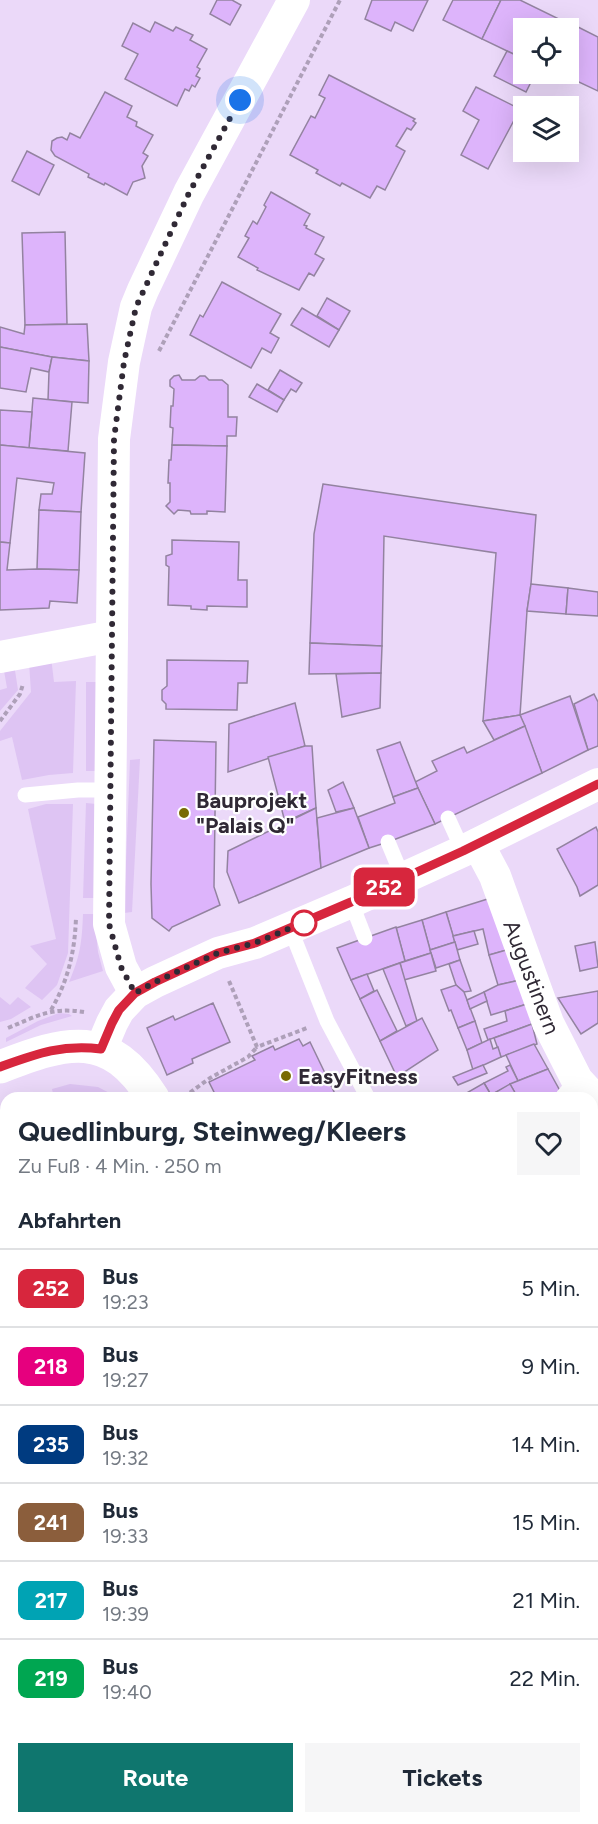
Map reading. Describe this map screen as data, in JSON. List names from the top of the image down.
{
  "streets": {
    "street": ["Augustinern"]
  },
  "places": ["Bauprojekt \"Palais Q\"", "EasyFitness"],
  "lines": ["bus line 252"],
  "page": {
    "on_map": "252",
    "heading": [
      ["Quedlinburg, Steinweg/Kleers", "Zu Fuß · 4 Min. · 250 m"],
      "Abfahrten"
    ],
    "list": [
      {
        "mark": "252",
        "name": "Bus",
        "note": "19:23",
        "value": "5 Min."
      },
      {
        "mark": "218",
        "name": "Bus",
        "note": "19:27",
        "value": "9 Min."
      },
      {
        "mark": "235",
        "name": "Bus",
        "note": "19:32",
        "value": "14 Min."
      },
      {
        "mark": "241",
        "name": "Bus",
        "note": "19:33",
        "value": "15 Min."
      },
      {
        "mark": "217",
        "name": "Bus",
        "note": "19:39",
        "value": "21 Min."
      },
      {
        "mark": "219",
        "name": "Bus",
        "note": "19:40",
        "value": "22 Min."
      }
    ],
    "buttons": ["Route", "Tickets"]
  }
}
